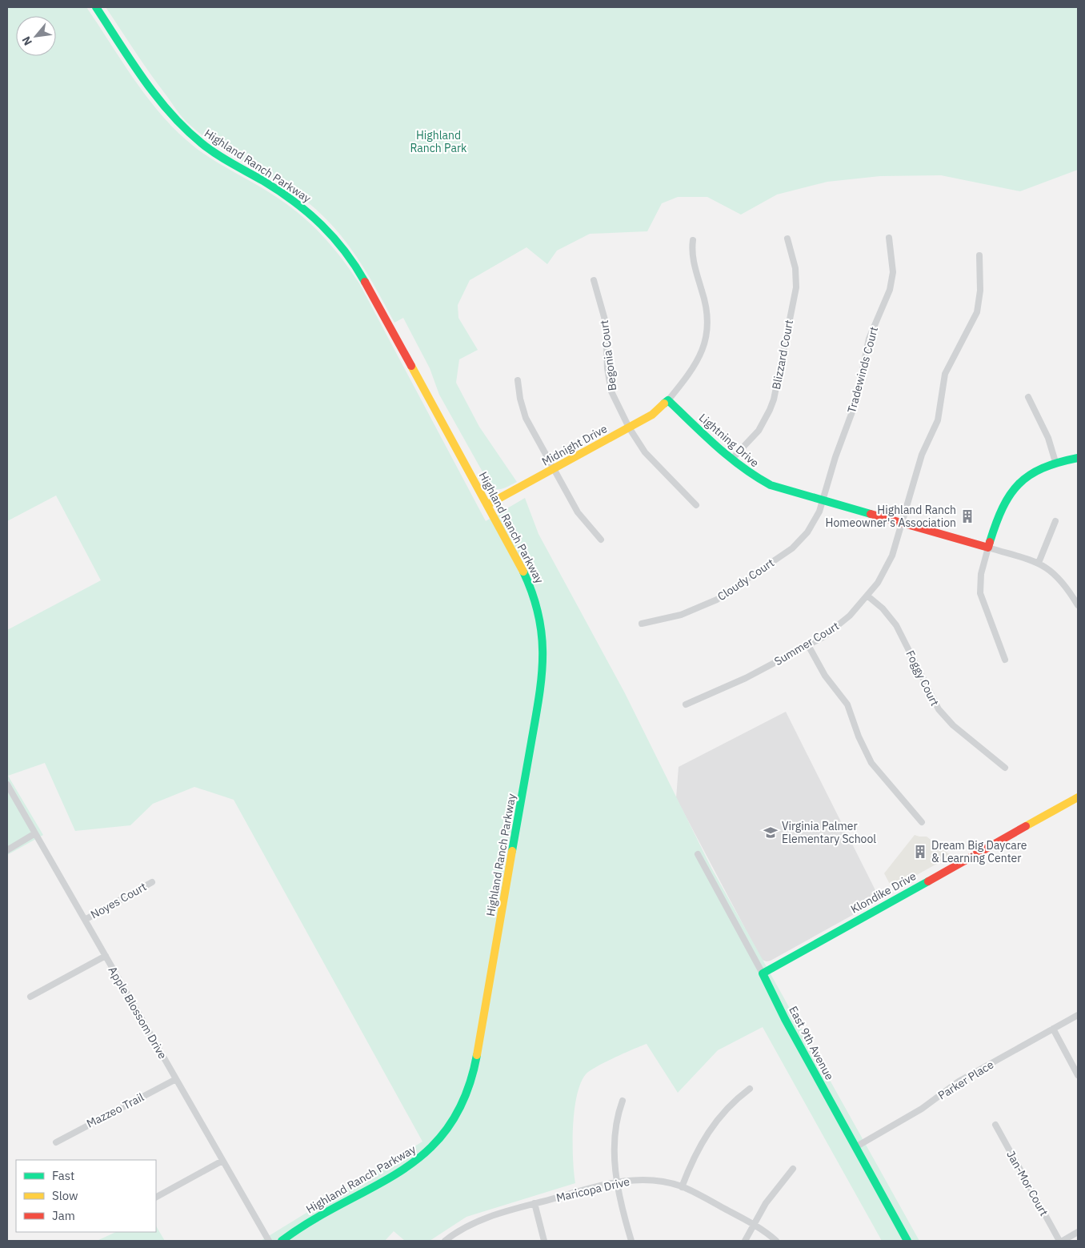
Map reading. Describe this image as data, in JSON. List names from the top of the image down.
{
  "streets": {
    "main road": [
      "Highland Ranch Parkway",
      "Lightning Drive",
      "Midnight Drive",
      "Klondike Drive",
      "East 9th Avenue"
    ],
    "street": [
      "Blizzard Court",
      "Begonia Court",
      "Tradewinds Court",
      "Cloudy Court",
      "Summer Court",
      "Foggy Court",
      "Noyes Court",
      "Apple Blossom Drive",
      "Parker Place",
      "Mazzeo Trail",
      "Jan-Mor Court",
      "Maricopa Drive"
    ]
  },
  "crossings": [
    ["Highland Ranch Parkway", "Midnight Drive"],
    ["Blizzard Court", "Lightning Drive"],
    ["Begonia Court", "Midnight Drive"],
    ["Tradewinds Court", "Lightning Drive"],
    ["Tradewinds Court", "Cloudy Court"],
    ["Lightning Drive", "Midnight Drive"],
    ["Lightning Drive", "Cloudy Court"],
    ["Lightning Drive", "Summer Court"],
    ["Summer Court", "Foggy Court"],
    ["Klondike Drive", "East 9th Avenue"],
    ["Noyes Court", "Apple Blossom Drive"],
    ["Apple Blossom Drive", "Mazzeo Trail"],
    ["East 9th Avenue", "Parker Place"]
  ],
  "parks": ["Highland Ranch Park"],
  "places": {
    "building": ["Highland Ranch Homeowner's Association", "Dream Big Daycare & Learning Center"],
    "school or university": ["Virginia Palmer Elementary School"]
  },
  "legend": ["Fast", "Slow", "Jam"],
  "north": "bottom left"
}
